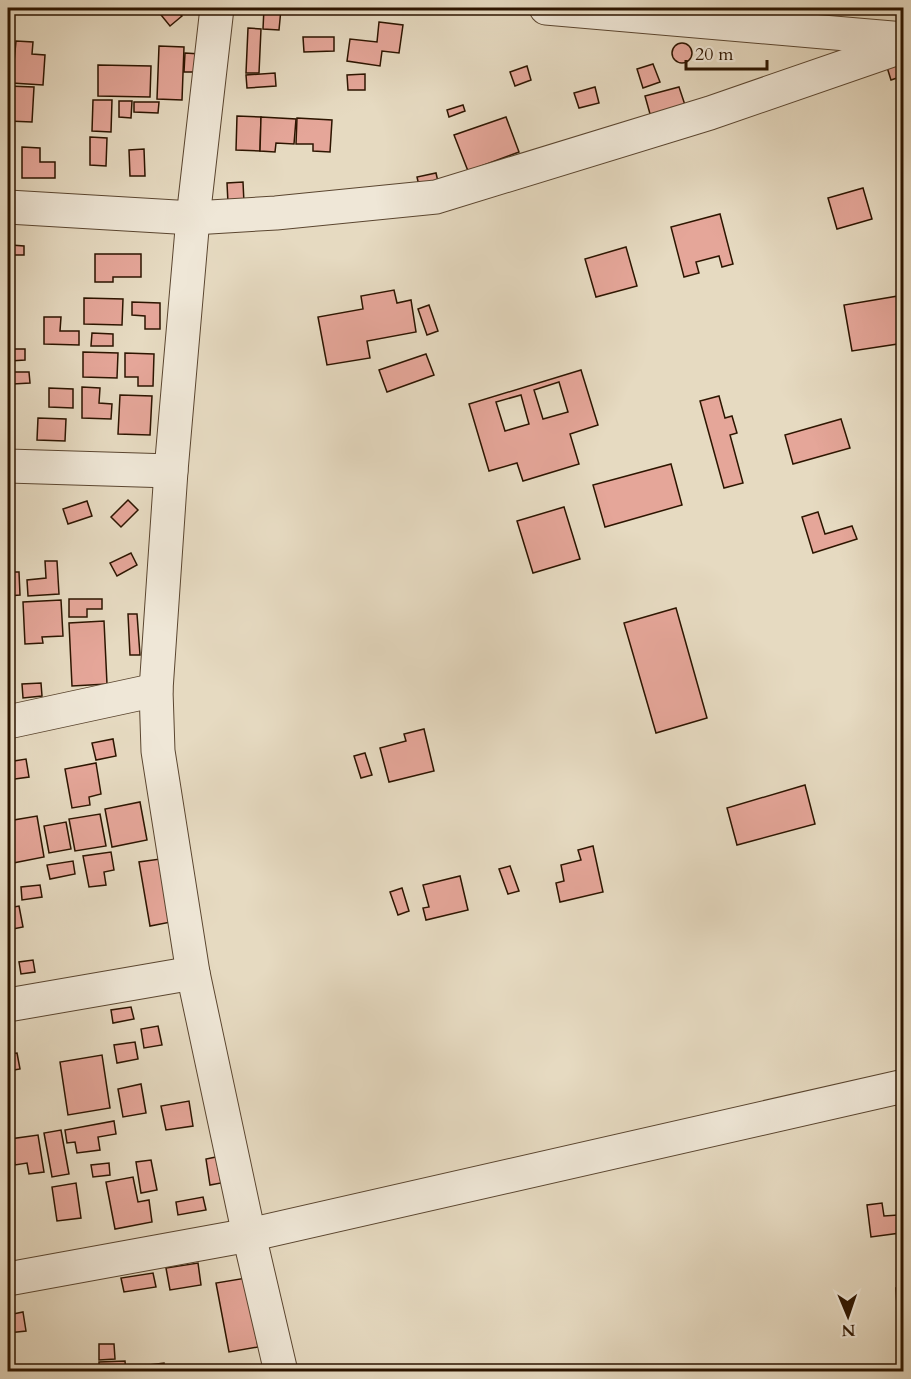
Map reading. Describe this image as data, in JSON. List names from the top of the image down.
{
  "scale_bar": "20 m",
  "north": "bottom"
}
